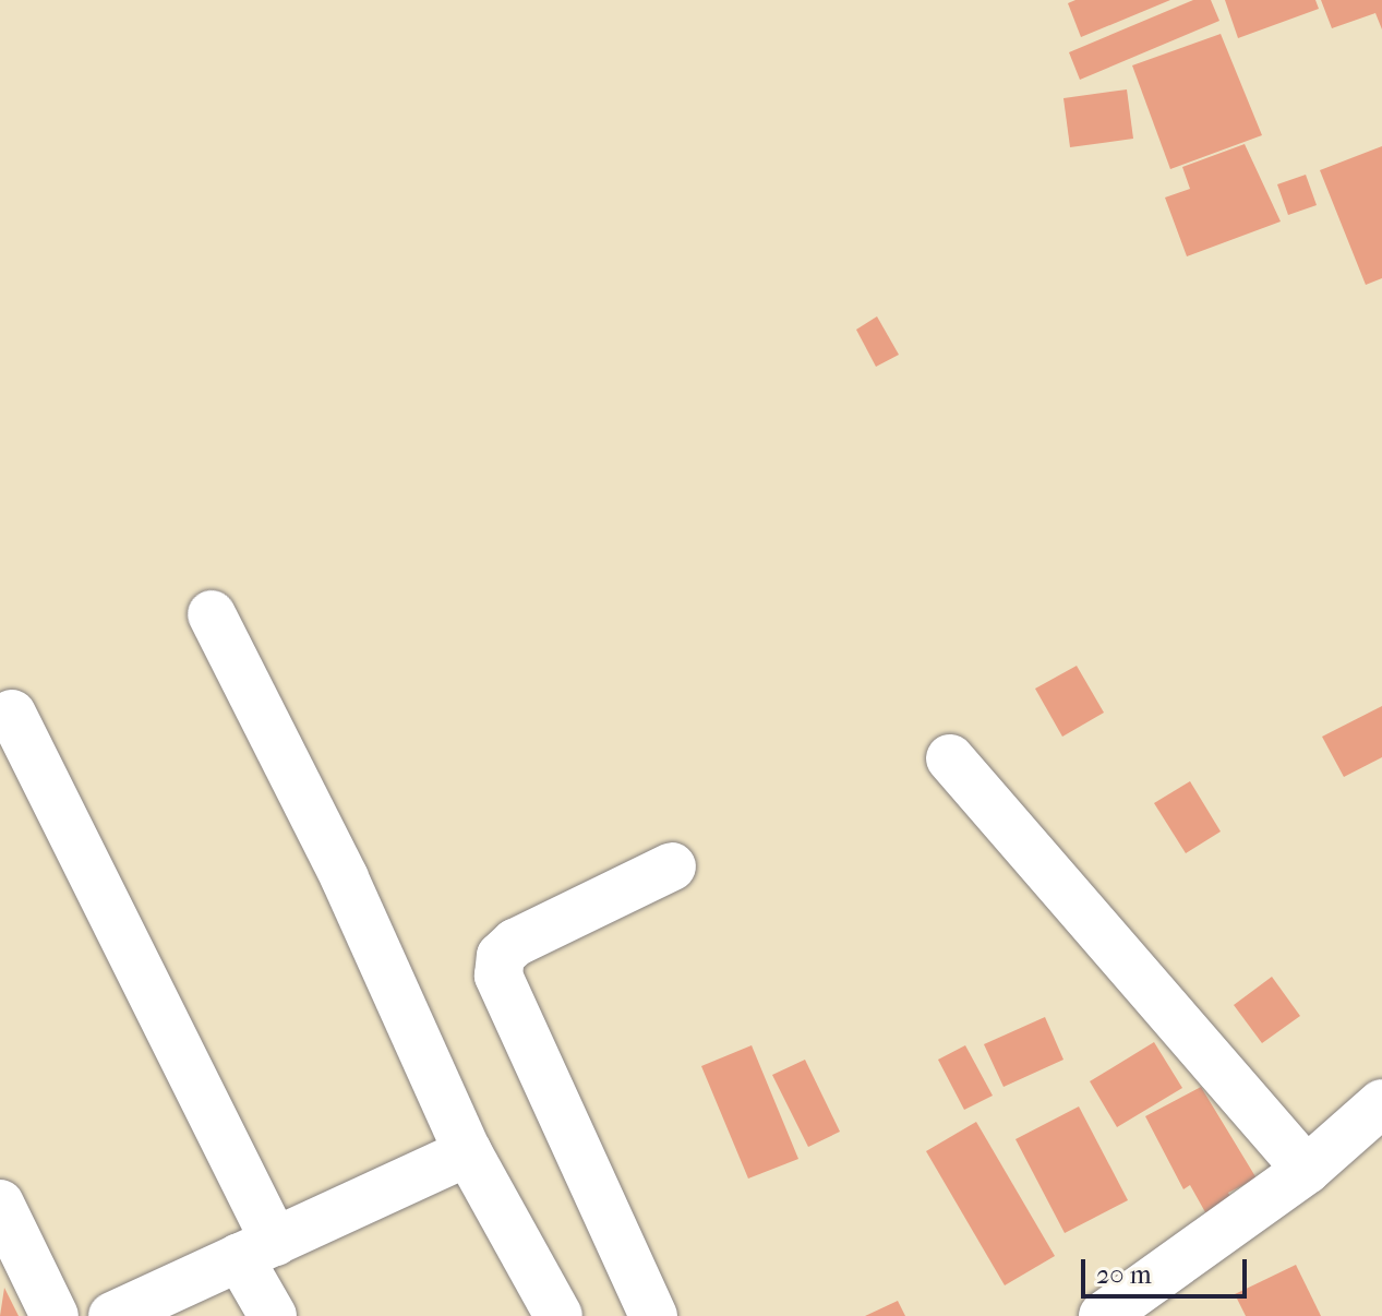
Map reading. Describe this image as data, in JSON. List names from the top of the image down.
{
  "scale_bar": "20 m"
}
